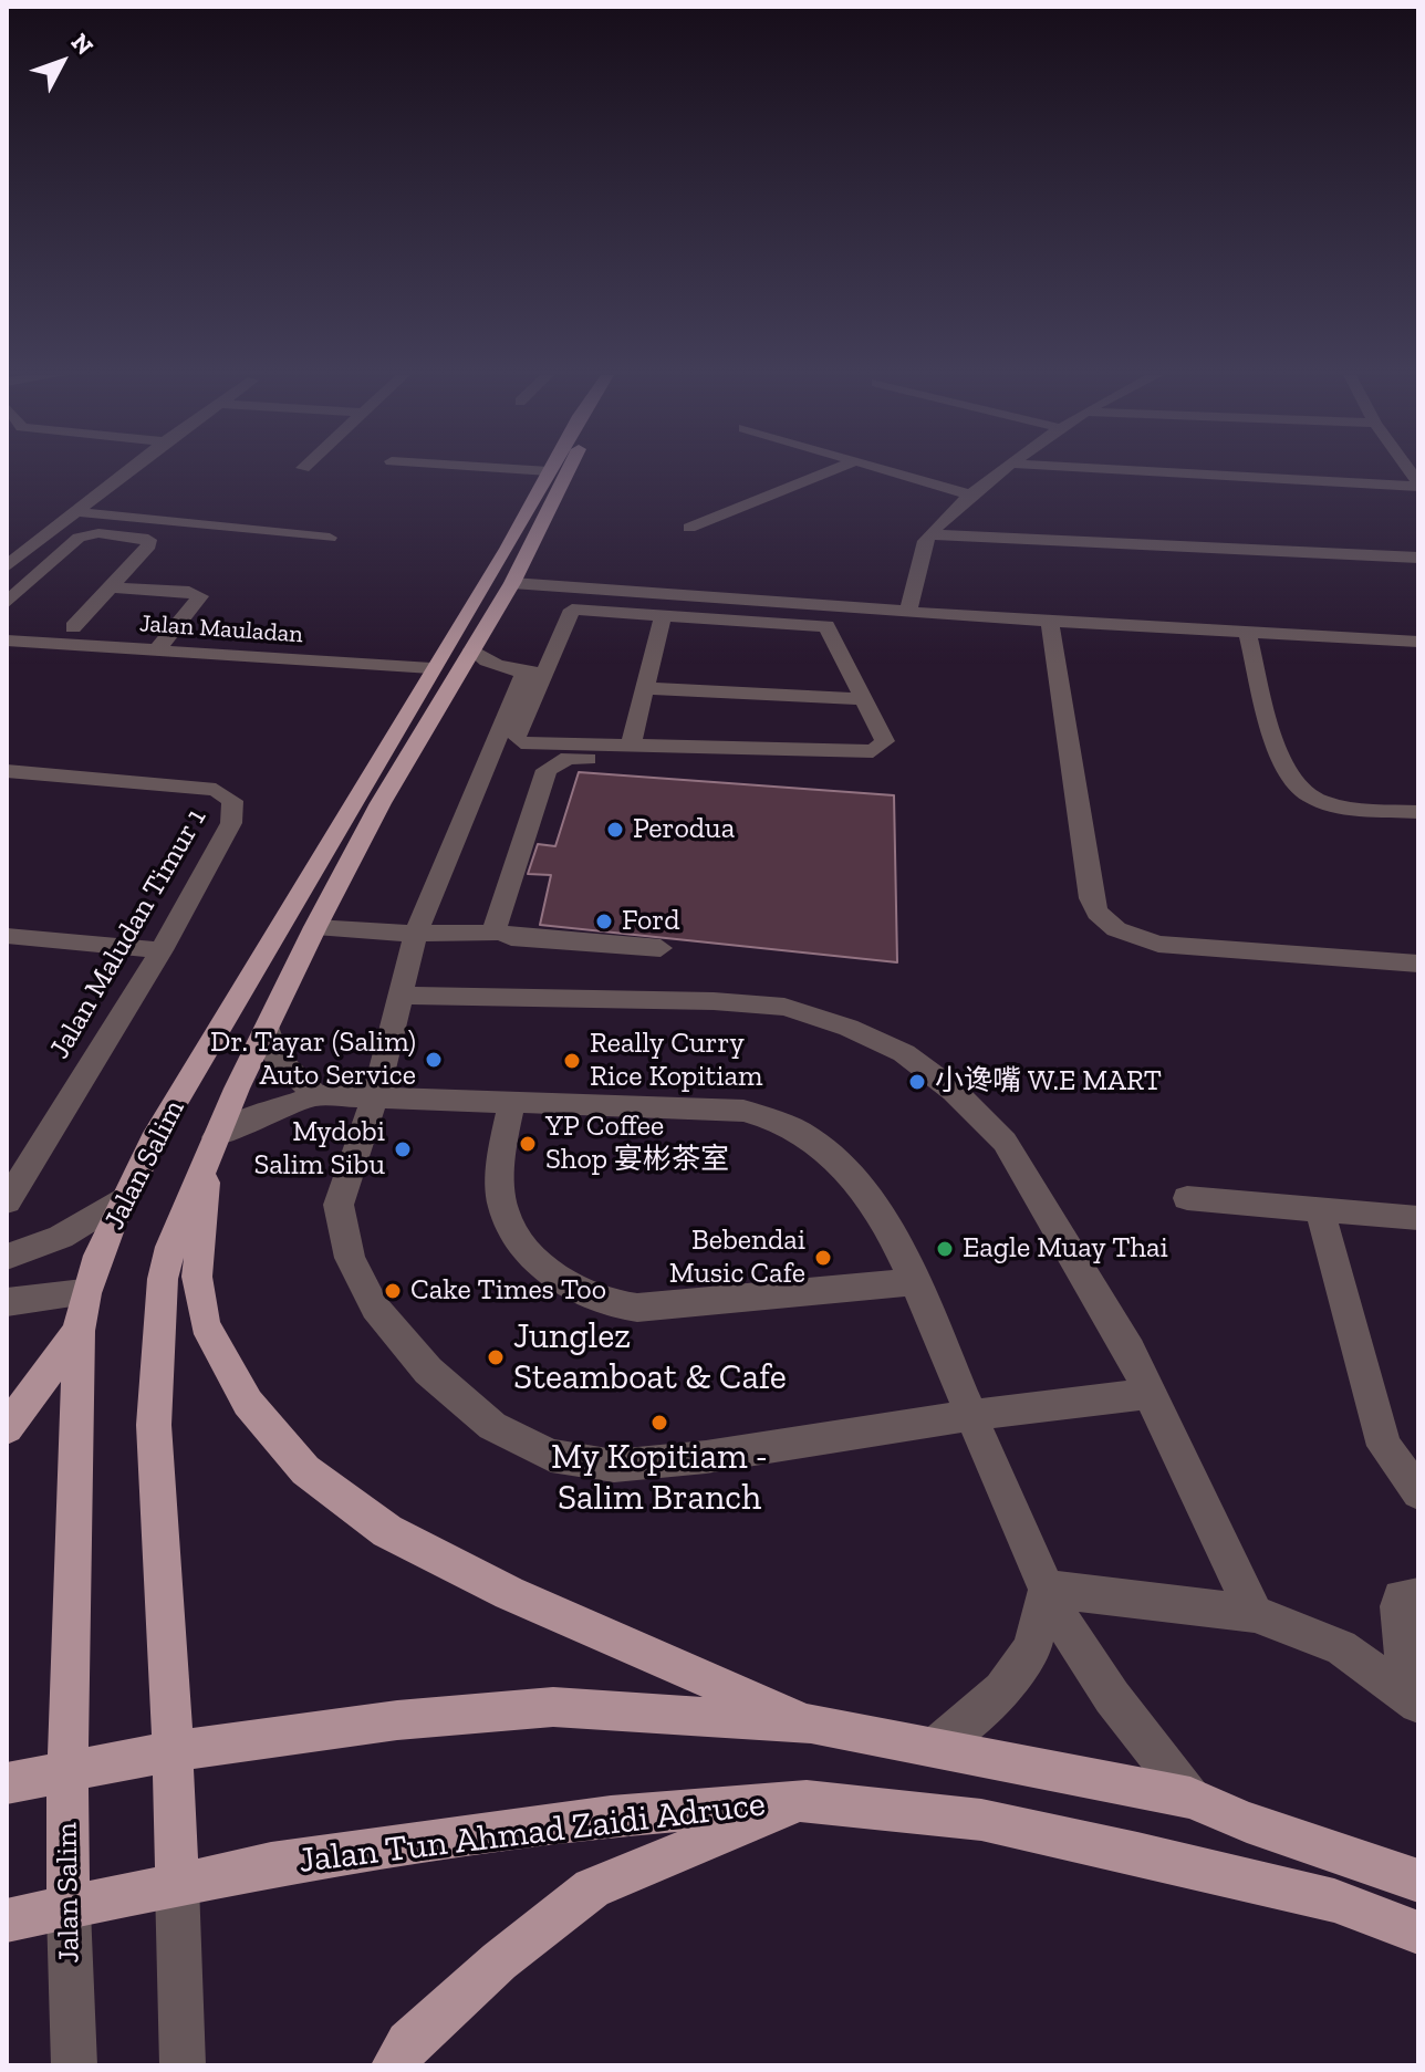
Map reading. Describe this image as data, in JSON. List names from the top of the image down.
{
  "streets": {
    "main road": ["Jalan Salim", "Jalan Tun Ahmad Zaidi Adruce"],
    "street": ["Jalan Mauladan", "Jalan Maludan Timur 1"]
  },
  "crossings": [
    ["Jalan Mauladan", "Jalan Salim"],
    ["Jalan Salim", "Jalan Tun Ahmad Zaidi Adruce"]
  ],
  "places": [
    "Perodua",
    "Ford",
    "Dr. Tayar (Salim) Auto Service",
    "Really Curry Rice Kopitiam",
    "小谗嘴 W.E MART",
    "YP Coffee Shop 宴彬茶室",
    "Mydobi Salim Sibu",
    "Eagle Muay Thai",
    "Bebendai Music Cafe",
    "Cake Times Too",
    "Junglez Steamboat & Cafe",
    "My Kopitiam - Salim Branch"
  ],
  "north": "top right"
}
